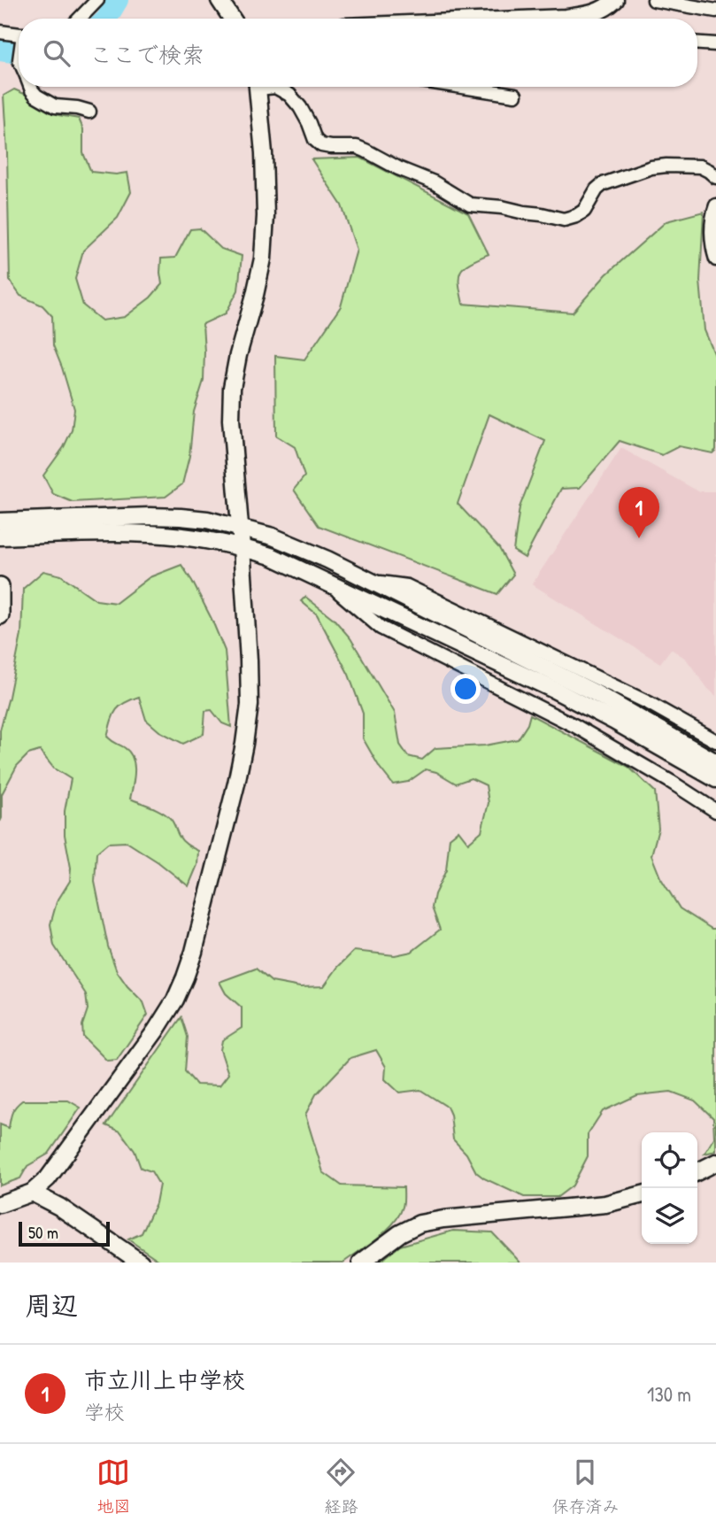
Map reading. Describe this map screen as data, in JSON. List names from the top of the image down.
{
  "scale_bar": "50 m",
  "page": {
    "search": "ここで検索",
    "pins": "1",
    "scale": "50 m",
    "heading": "周辺",
    "list": [
      {
        "mark": "1",
        "name": "市立川上中学校",
        "note": "学校",
        "value": "130 m"
      }
    ],
    "nav": ["地図", "経路", "保存済み"]
  }
}
